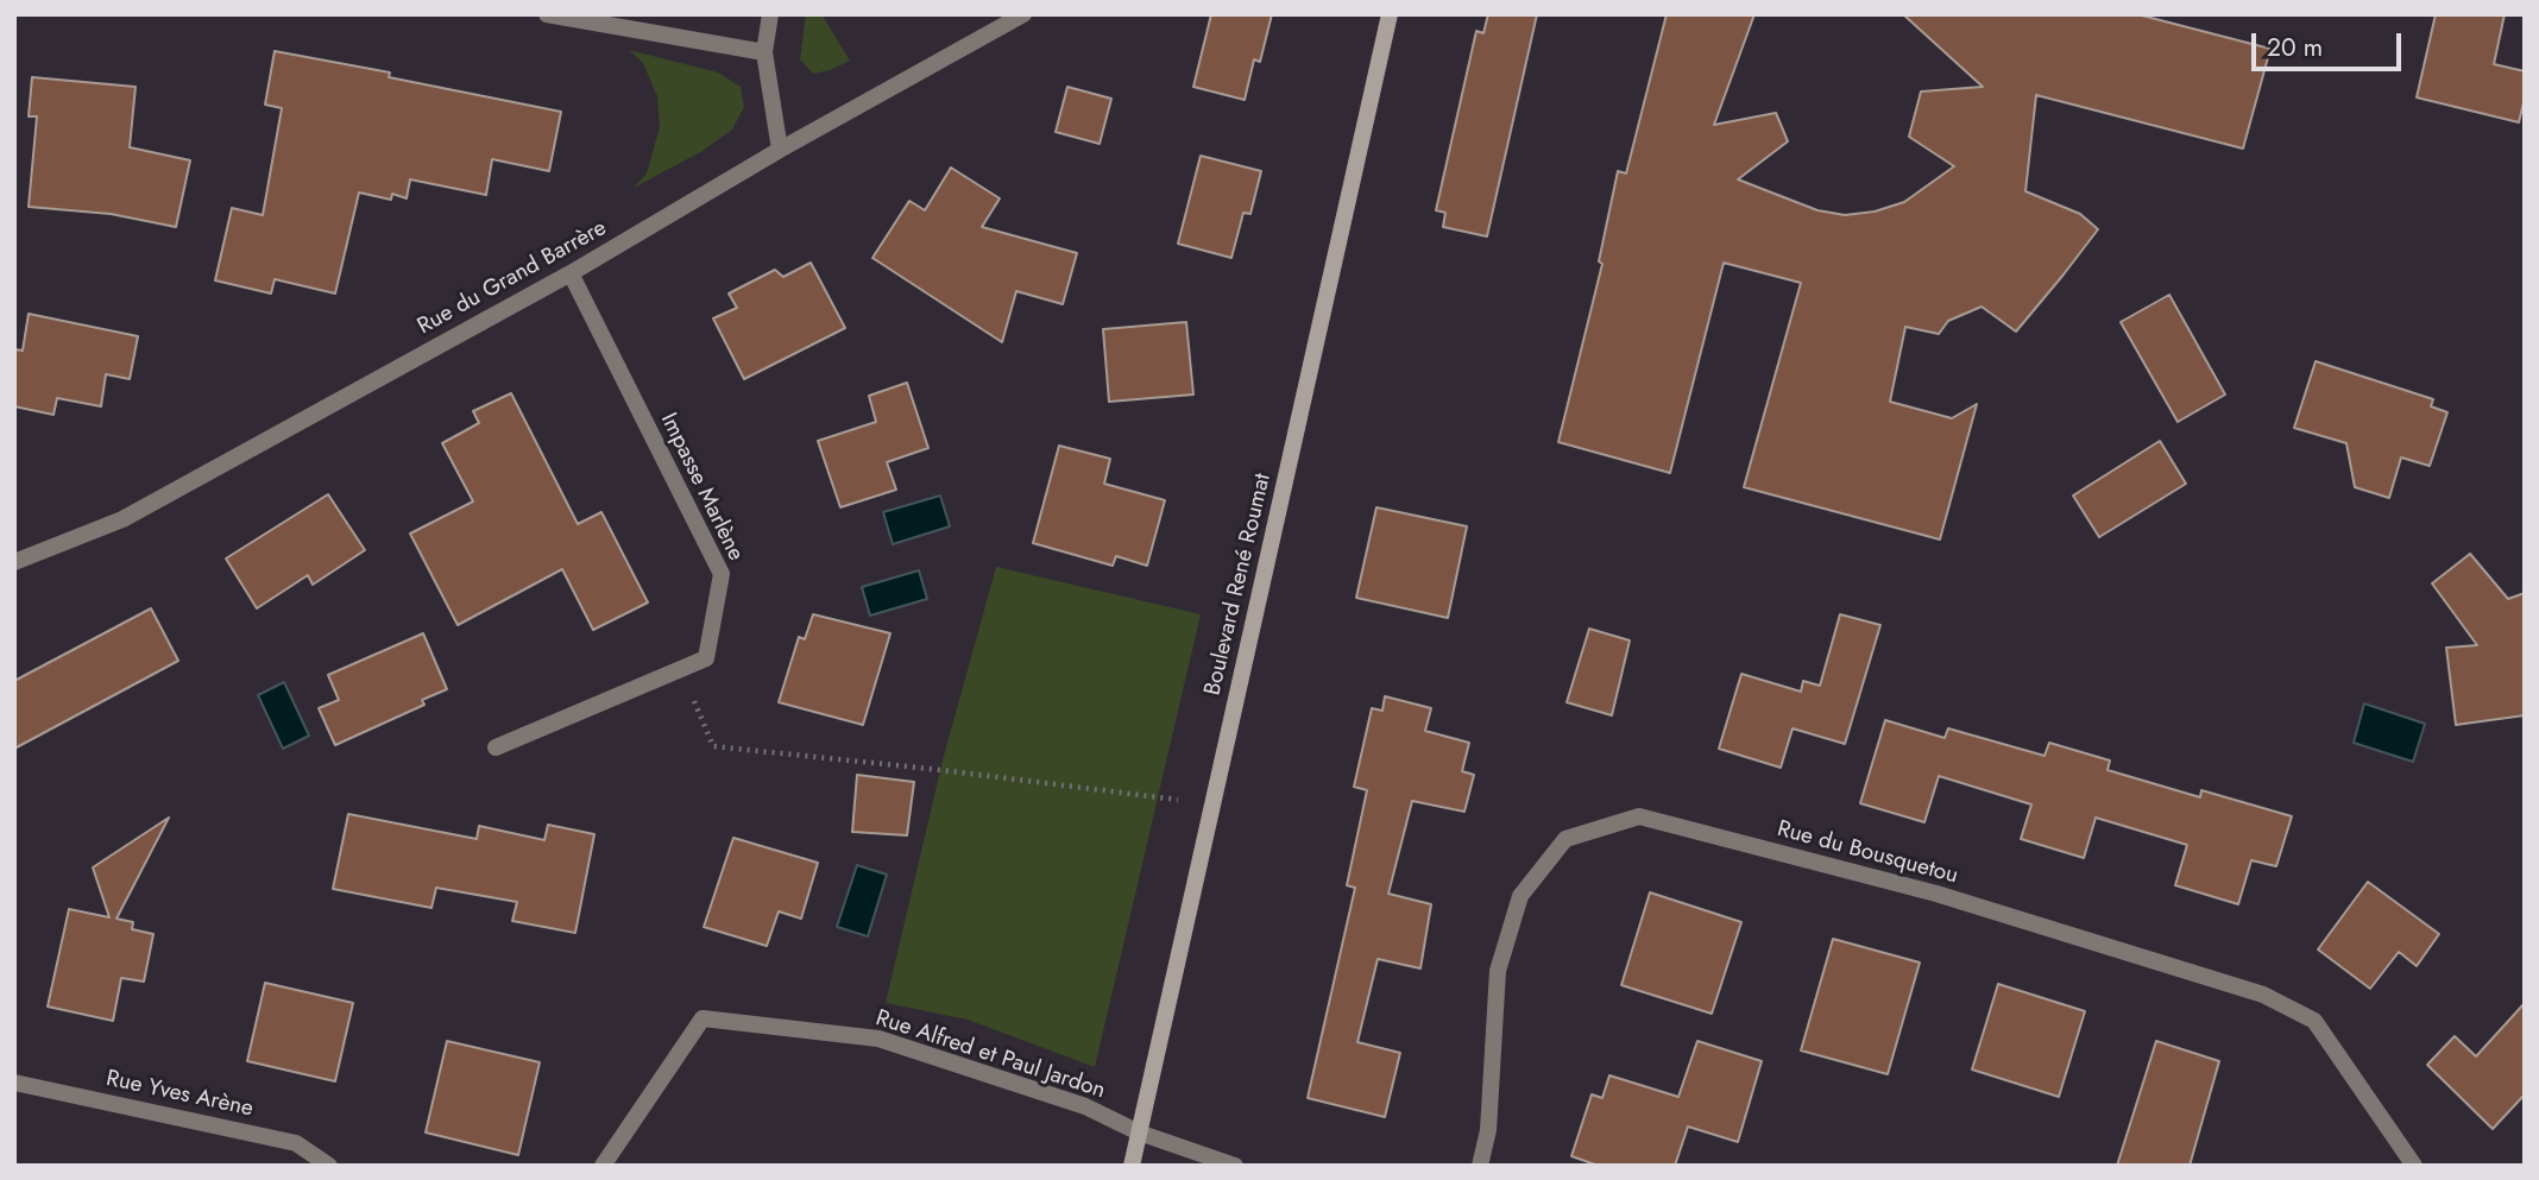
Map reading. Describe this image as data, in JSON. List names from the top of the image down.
{
  "streets": {
    "street": [
      "Rue du Grand Barrère",
      "Impasse Marlène",
      "Boulevard René Roumat",
      "Rue du Bousquetou",
      "Rue Alfred et Paul Jardon",
      "Rue Yves Arène"
    ]
  },
  "crossings": [
    ["Rue du Grand Barrère", "Impasse Marlène"],
    ["Boulevard René Roumat", "Rue Alfred et Paul Jardon"]
  ],
  "scale_bar": "20 m"
}
